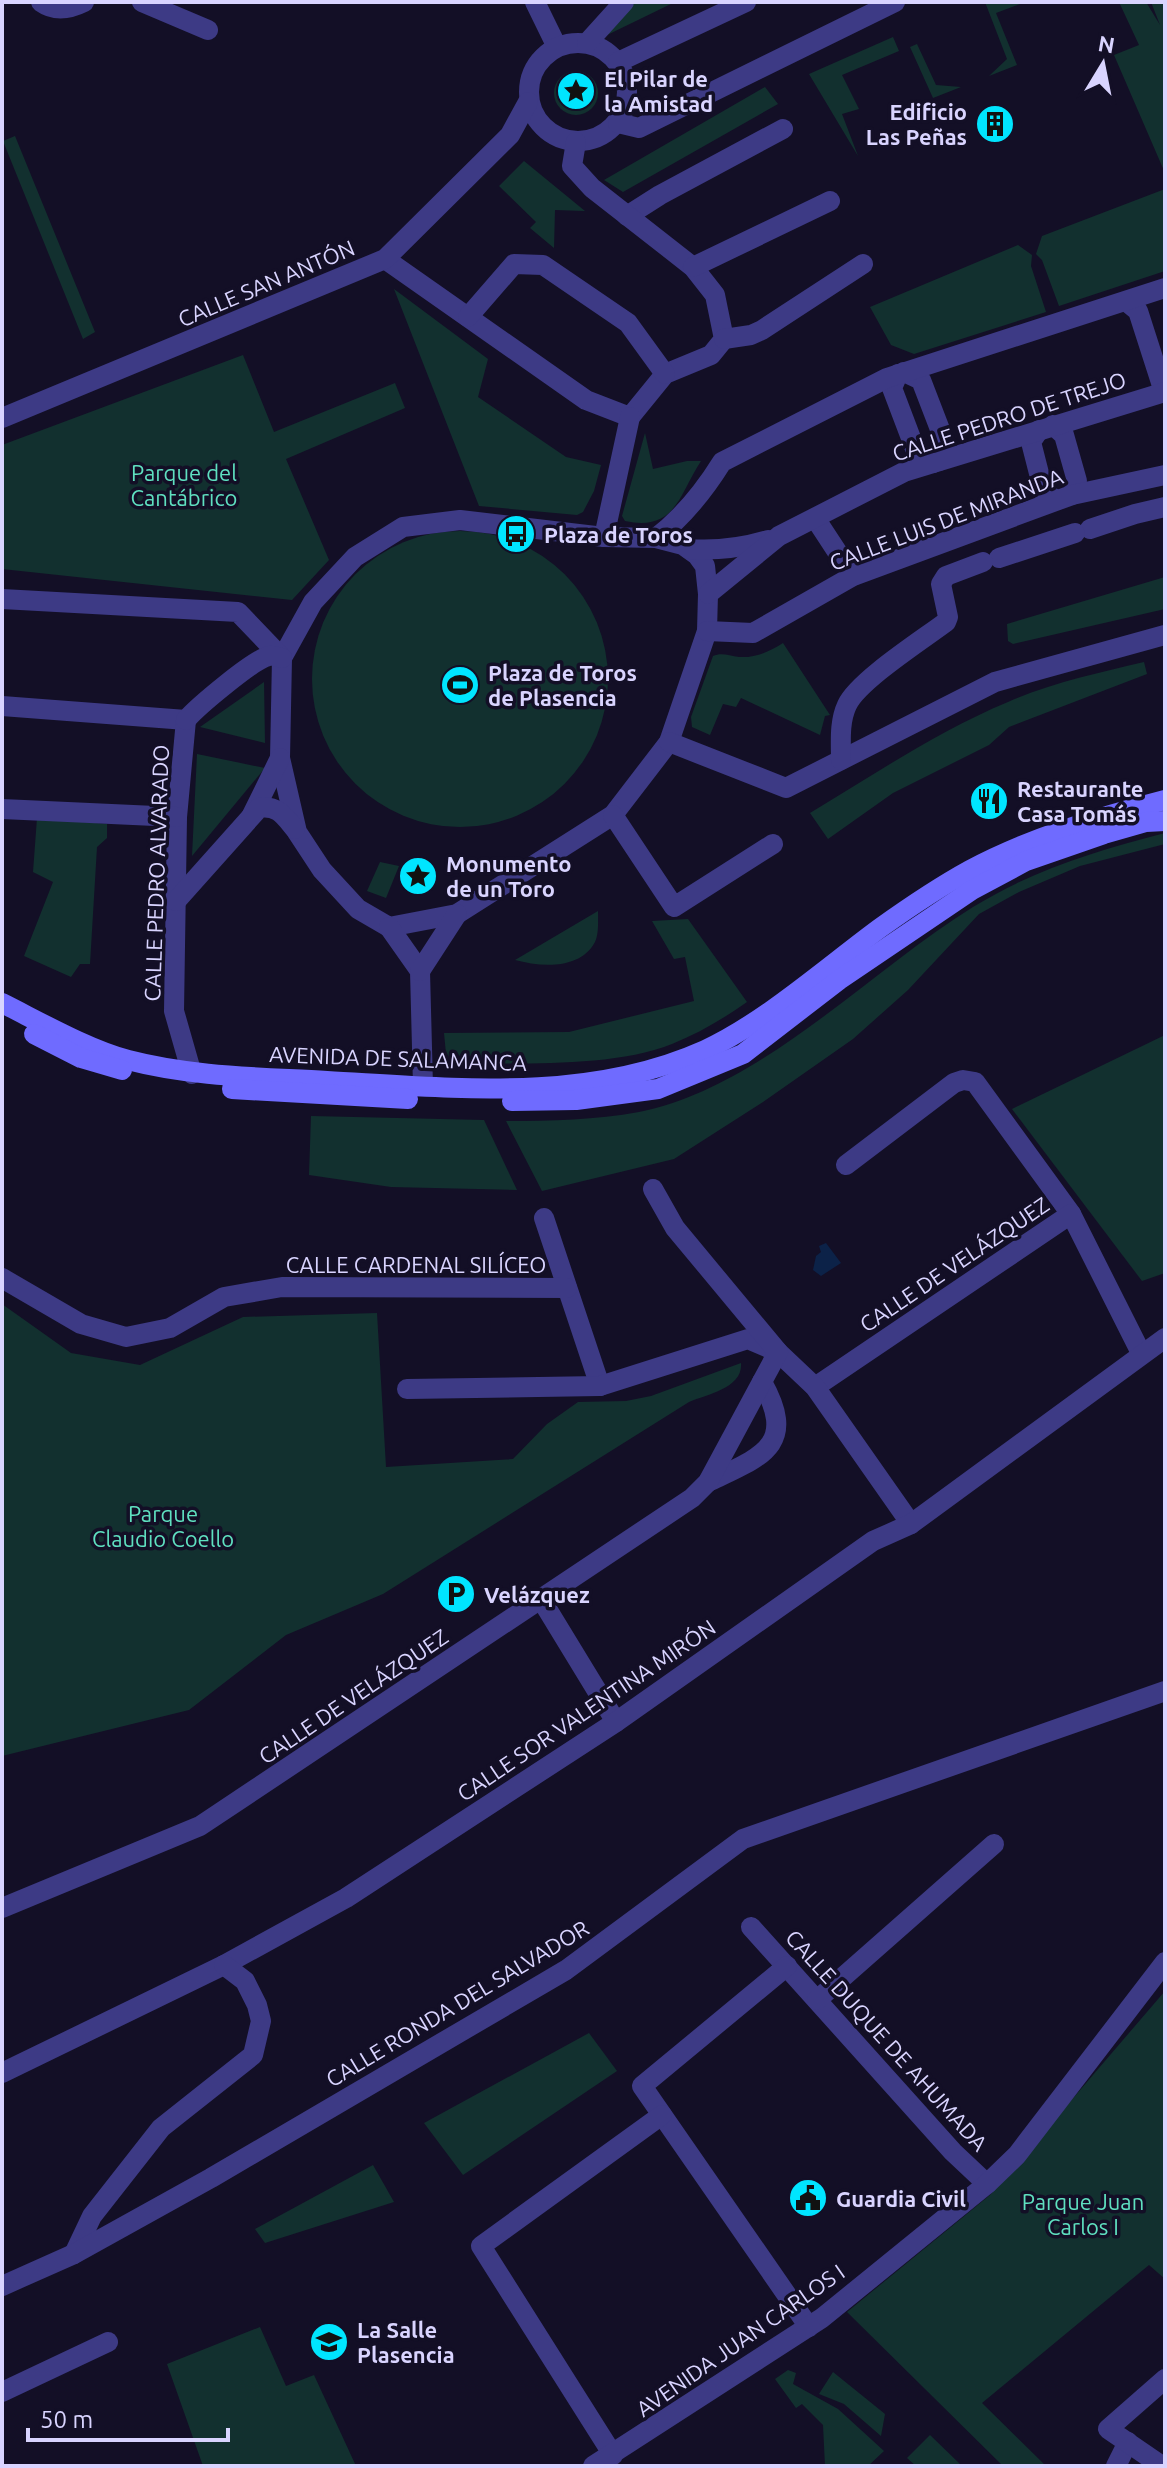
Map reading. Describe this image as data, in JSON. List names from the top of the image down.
{
  "streets": {
    "main road": ["AVENIDA DE SALAMANCA"],
    "street": [
      "CALLE SAN ANTÓN",
      "CALLE PEDRO DE TREJO",
      "CALLE LUIS DE MIRANDA",
      "CALLE PEDRO ALVARADO",
      "CALLE CARDENAL SILÍCEO",
      "CALLE DE VELÁZQUEZ",
      "CALLE SOR VALENTINA MIRÓN",
      "CALLE RONDA DEL SALVADOR",
      "CALLE DUQUE DE AHUMADA",
      "AVENIDA JUAN CARLOS I"
    ]
  },
  "crossings": [
    ["CALLE PEDRO ALVARADO", "AVENIDA DE SALAMANCA"],
    ["CALLE DE VELÁZQUEZ", "CALLE SOR VALENTINA MIRÓN"],
    ["CALLE DUQUE DE AHUMADA", "AVENIDA JUAN CARLOS I"]
  ],
  "parks": ["Parque del Cantábrico", "Parque Claudio Coello", "Parque Juan Carlos I"],
  "places": {
    "place": ["El Pilar de la Amistad", "Monumento de un Toro"],
    "building": ["Edificio Las Peñas"],
    "bus stop": ["Plaza de Toros"],
    "sports": ["Plaza de Toros de Plasencia"],
    "restaurant": ["Restaurante Casa Tomás"],
    "parking": ["Velázquez"],
    "public building": ["Guardia Civil"],
    "school or university": ["La Salle Plasencia"]
  },
  "scale_bar": "50 m",
  "north": "top"
}
